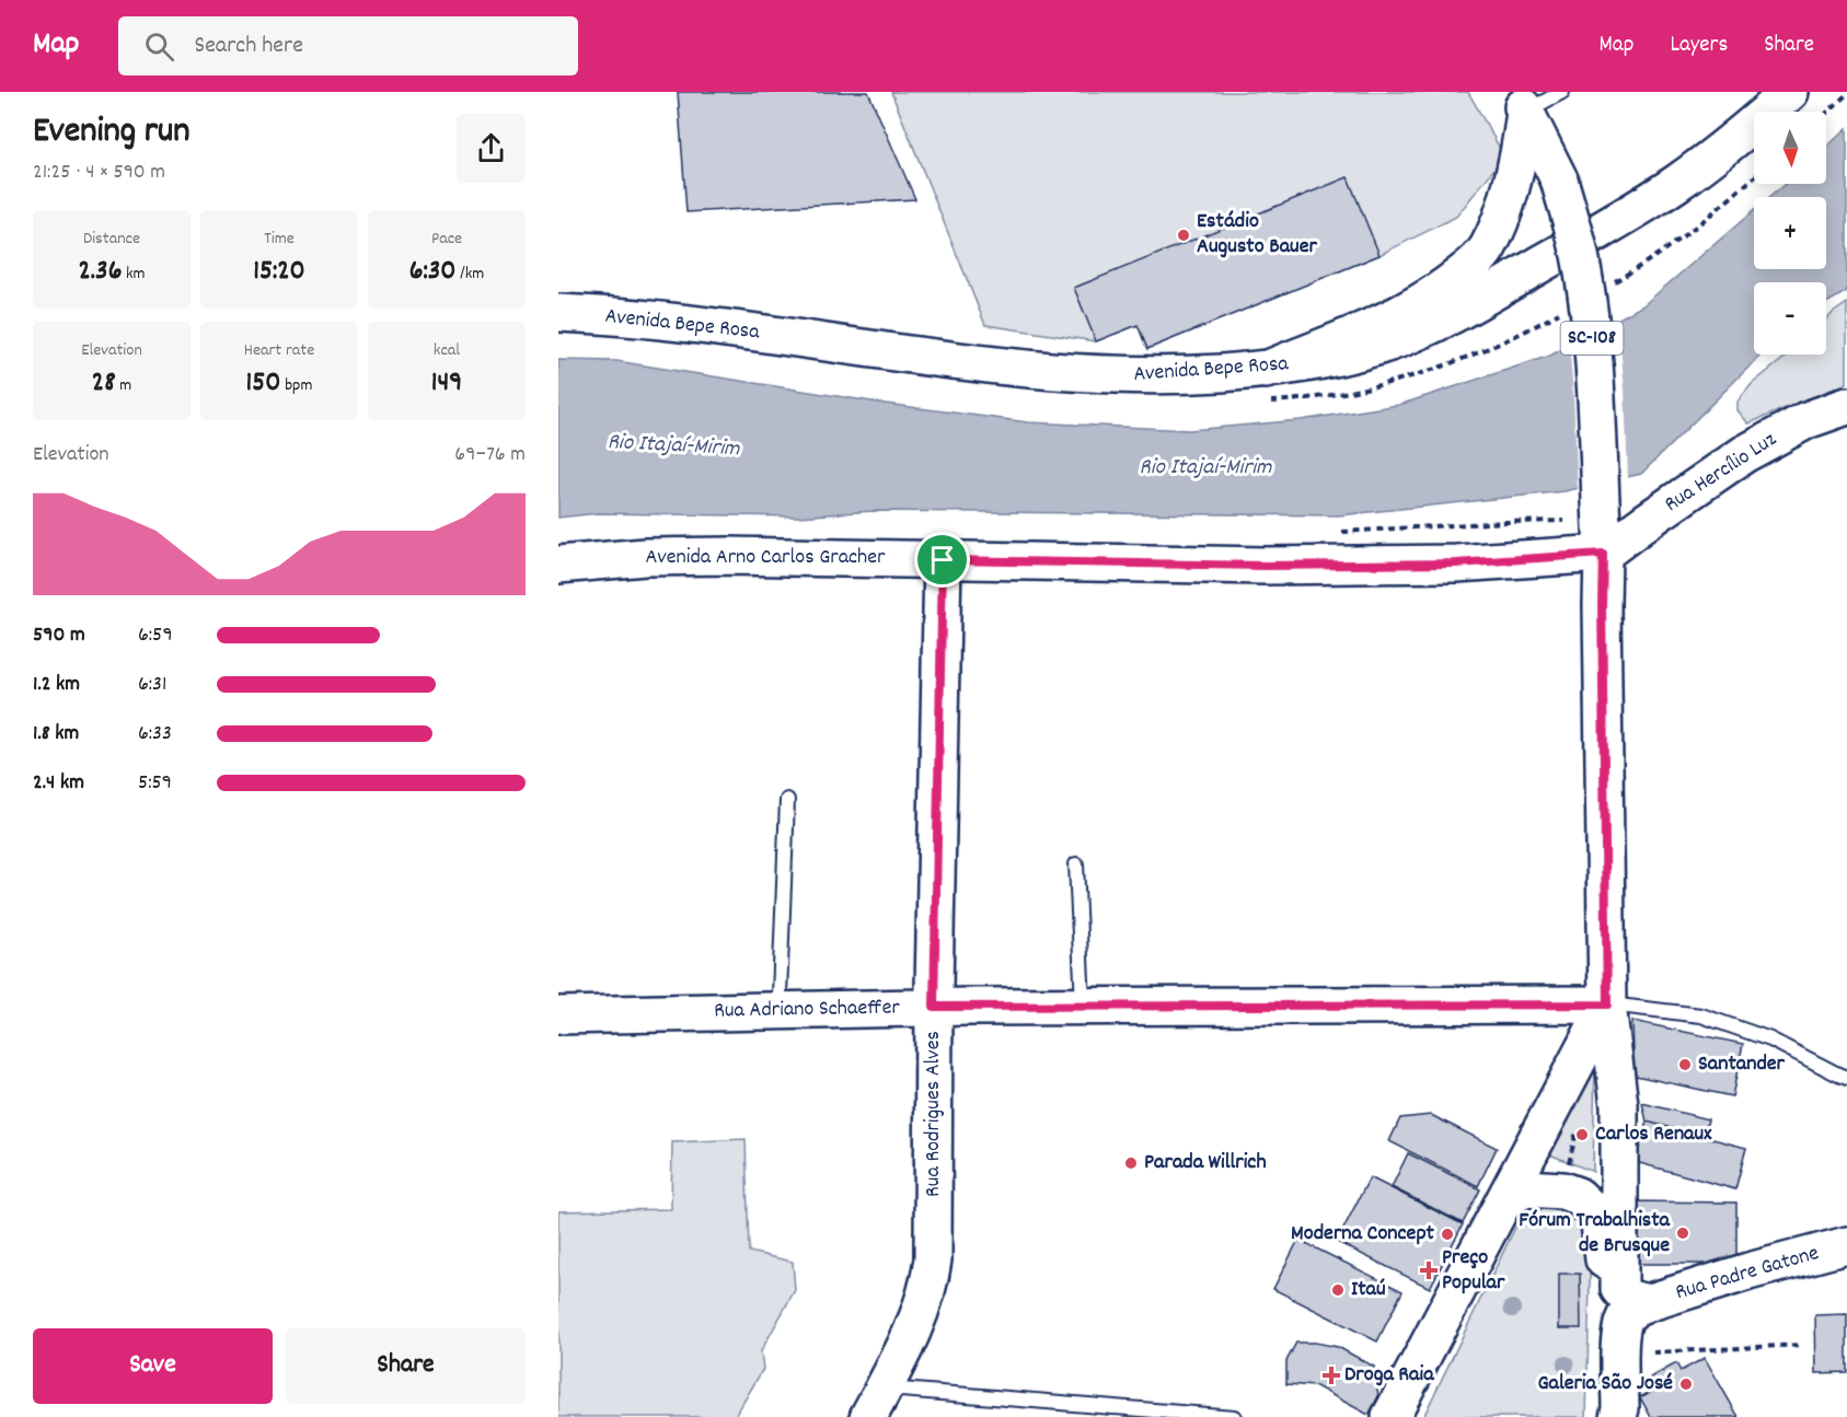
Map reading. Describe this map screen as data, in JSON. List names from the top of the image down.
{
  "streets": {
    "main road": [
      "Avenida Bepe Rosa",
      "SC-108",
      "Rua Hercílio Luz",
      "Avenida Arno Carlos Gracher",
      "Rua Adriano Schaeffer",
      "Rua Rodrigues Alves",
      "Rua Padre Gatone"
    ]
  },
  "crossings": [
    ["SC-108", "Rua Hercílio Luz"],
    ["SC-108", "Avenida Arno Carlos Gracher"],
    ["Rua Hercílio Luz", "Avenida Arno Carlos Gracher"],
    ["Avenida Arno Carlos Gracher", "Rua Rodrigues Alves"],
    ["Rua Adriano Schaeffer", "Rua Rodrigues Alves"]
  ],
  "water": ["Rio Itajaí-Mirim"],
  "places": {
    "other": [
      "Estádio Augusto Bauer",
      "Santander",
      "Carlos Renaux",
      "Parada Willrich",
      "Fórum Trabalhista de Brusque",
      "Moderna Concept",
      "Itaú",
      "Galeria São José"
    ],
    "health": ["Preço Popular", "Droga Raia"]
  },
  "north": "bottom",
  "page": {
    "header": "Map",
    "search": "Search here",
    "nav": ["Map", "Layers", "Share"],
    "heading": ["Evening run", "21:25 · 4 × 590 m"],
    "map_buttons": ["+", "−"],
    "stats": [
      ["Distance", "2.36 km"],
      ["Time", "15:20"],
      ["Pace", "6:30 /km"],
      ["Elevation", "28 m"],
      ["Heart rate", "150 bpm"],
      ["kcal", "149"]
    ],
    "chart": ["Elevation", "69–76 m"],
    "list": [
      {
        "name": "590 m",
        "note": "6:59"
      },
      {
        "name": "1.2 km",
        "note": "6:31"
      },
      {
        "name": "1.8 km",
        "note": "6:33"
      },
      {
        "name": "2.4 km",
        "note": "5:59"
      }
    ],
    "buttons": ["Save", "Share"]
  }
}
